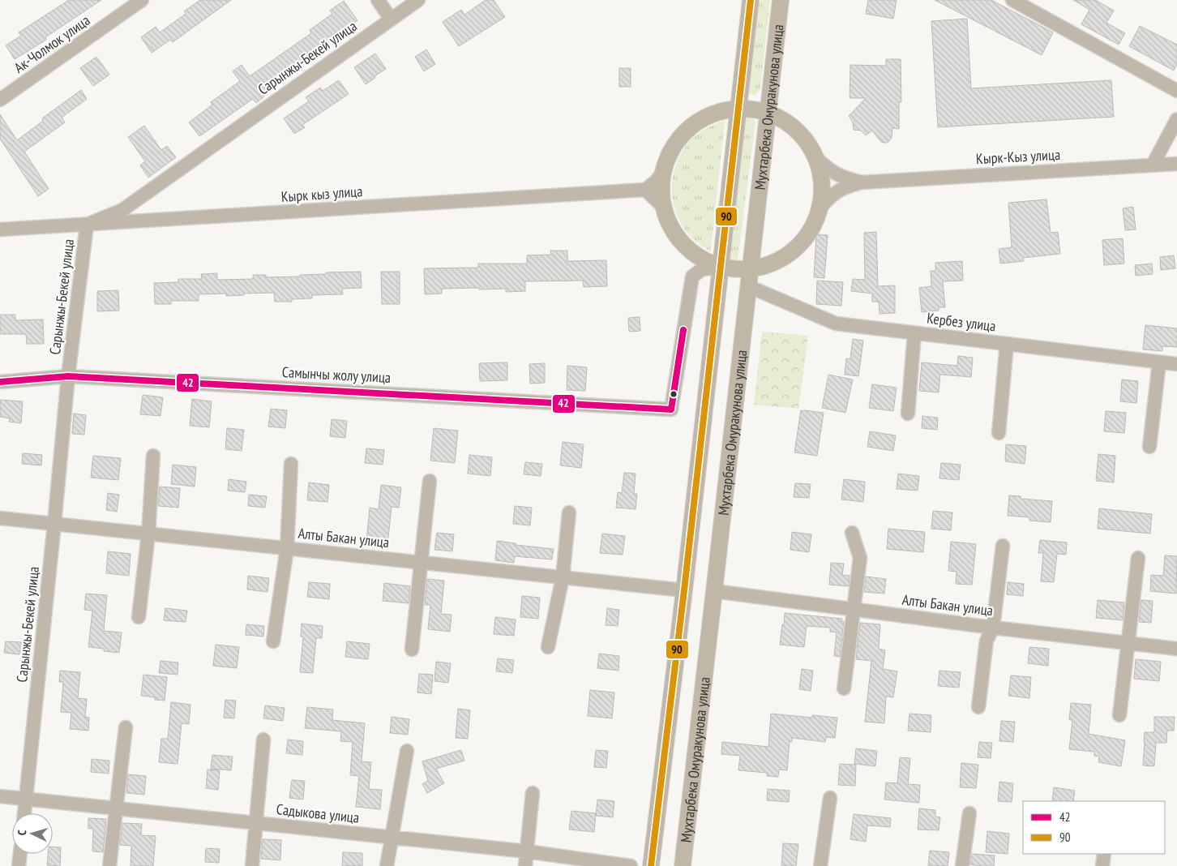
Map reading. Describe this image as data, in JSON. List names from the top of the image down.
{
  "streets": {
    "main road": ["Мухтарбека Омуракунова улица"],
    "street": [
      "Ак-Чолмок улица",
      "Сарынжы-Бекей улица",
      "Кырк-Кыз улица",
      "Кырк кыз улица",
      "Кербез улица",
      "Самынчы жолу улица",
      "Алты Бакан улица",
      "Садыкова улица"
    ]
  },
  "crossings": [
    ["Сарынжы-Бекей улица", "Кырк кыз улица"],
    ["Сарынжы-Бекей улица", "Самынчы жолу улица"],
    ["Сарынжы-Бекей улица", "Алты Бакан улица"],
    ["Сарынжы-Бекей улица", "Садыкова улица"],
    ["Мухтарбека Омуракунова улица", "Кербез улица"],
    ["Мухтарбека Омуракунова улица", "Самынчы жолу улица"],
    ["Мухтарбека Омуракунова улица", "Алты Бакан улица"]
  ],
  "lines": ["transit line 90", "transit line 42"],
  "legend": ["42", "90"],
  "north": "left"
}
